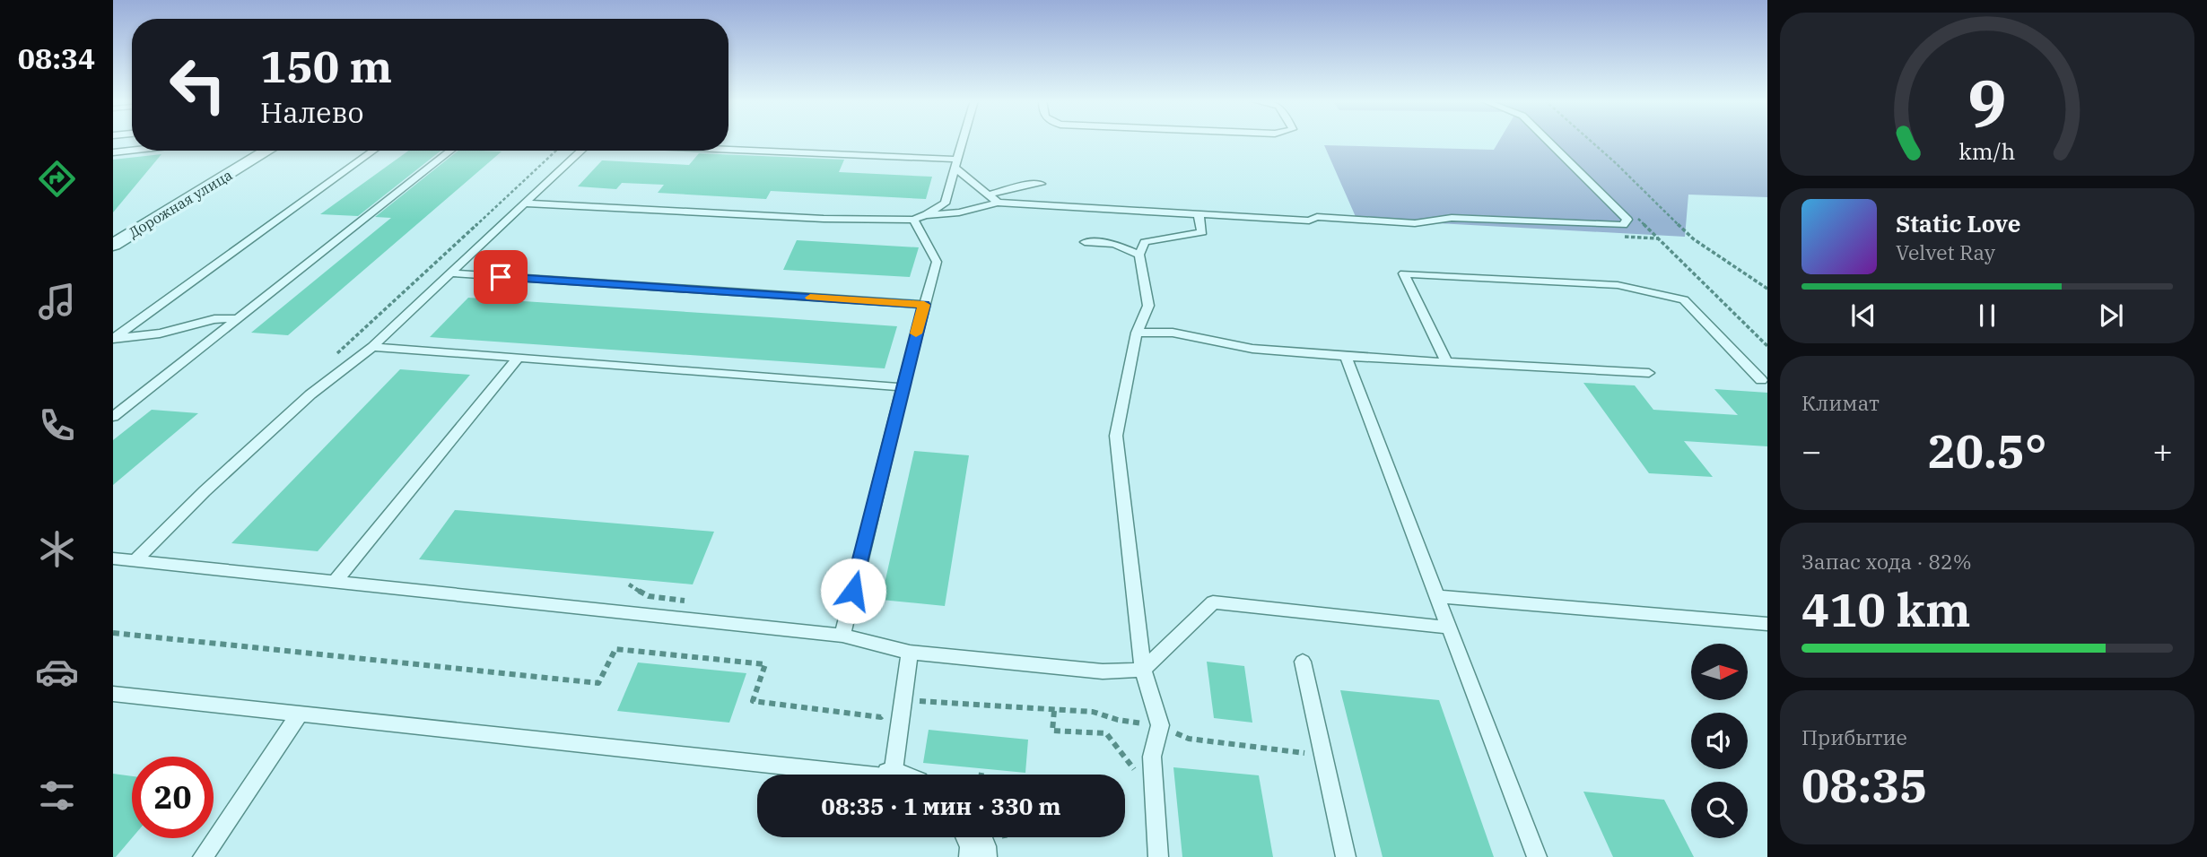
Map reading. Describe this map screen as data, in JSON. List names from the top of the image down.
{
  "streets": {
    "street": ["Дорожная улица"]
  },
  "north": "right",
  "page": {
    "tabs": "08:34",
    "turn": ["150 m", "Налево"],
    "song": ["Static Love", "Velvet Ray"],
    "tile": [
      "Климат",
      ["Запас хода · 82%", "410 km"],
      ["Прибытие", "08:35"]
    ],
    "heat": ["−", "20.5°", "+"],
    "limit": "20",
    "trip": "08:35 · 1 мин · 330 m",
    "gauge": ["9", "km/h"]
  }
}
